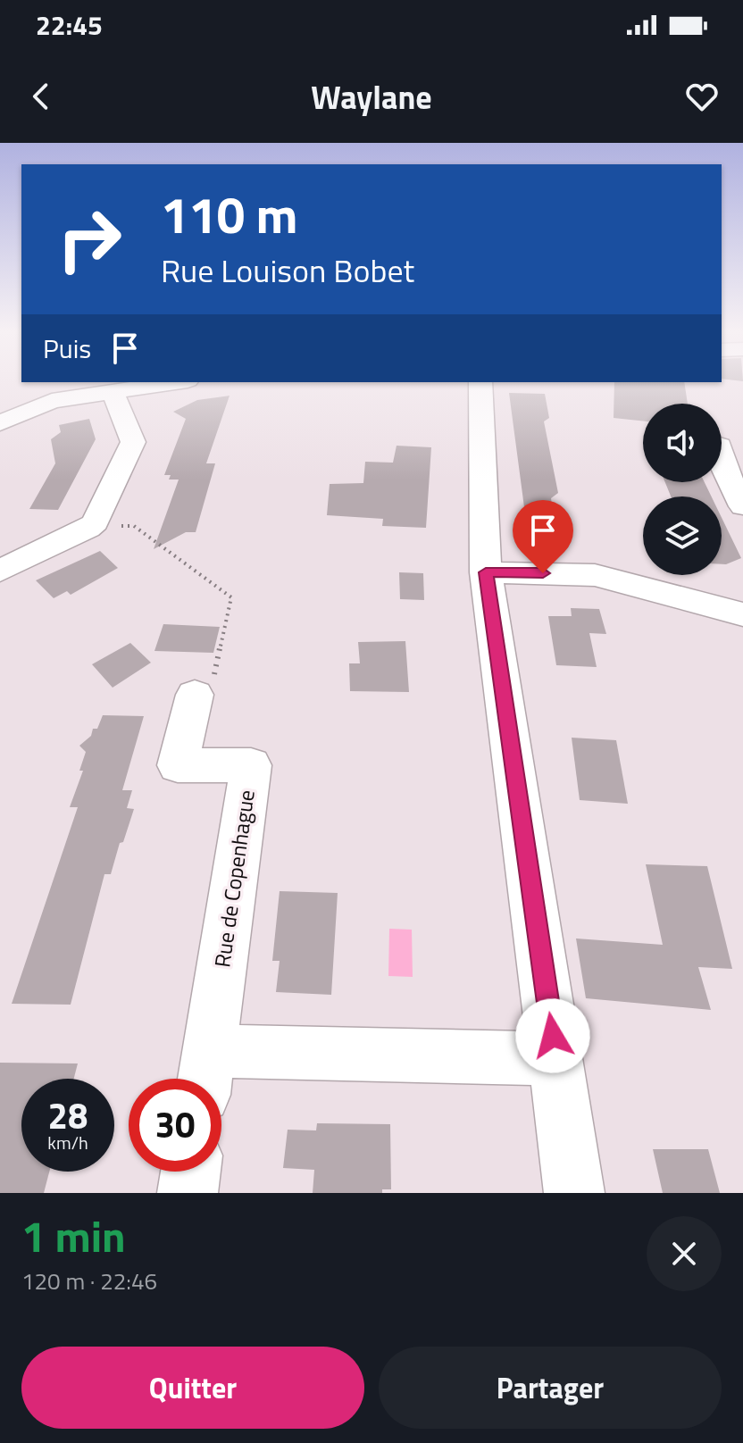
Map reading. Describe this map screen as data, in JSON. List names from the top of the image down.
{
  "streets": {
    "street": ["Rue de Copenhague"]
  },
  "page": {
    "status": "22:45",
    "header": "Waylane",
    "turn": ["110 m", "Rue Louison Bobet"],
    "then": "Puis",
    "speed": "28 km/h",
    "limit": "30",
    "heading": ["1 min", "120 m · 22:46"],
    "buttons": ["Quitter", "Partager"]
  }
}
